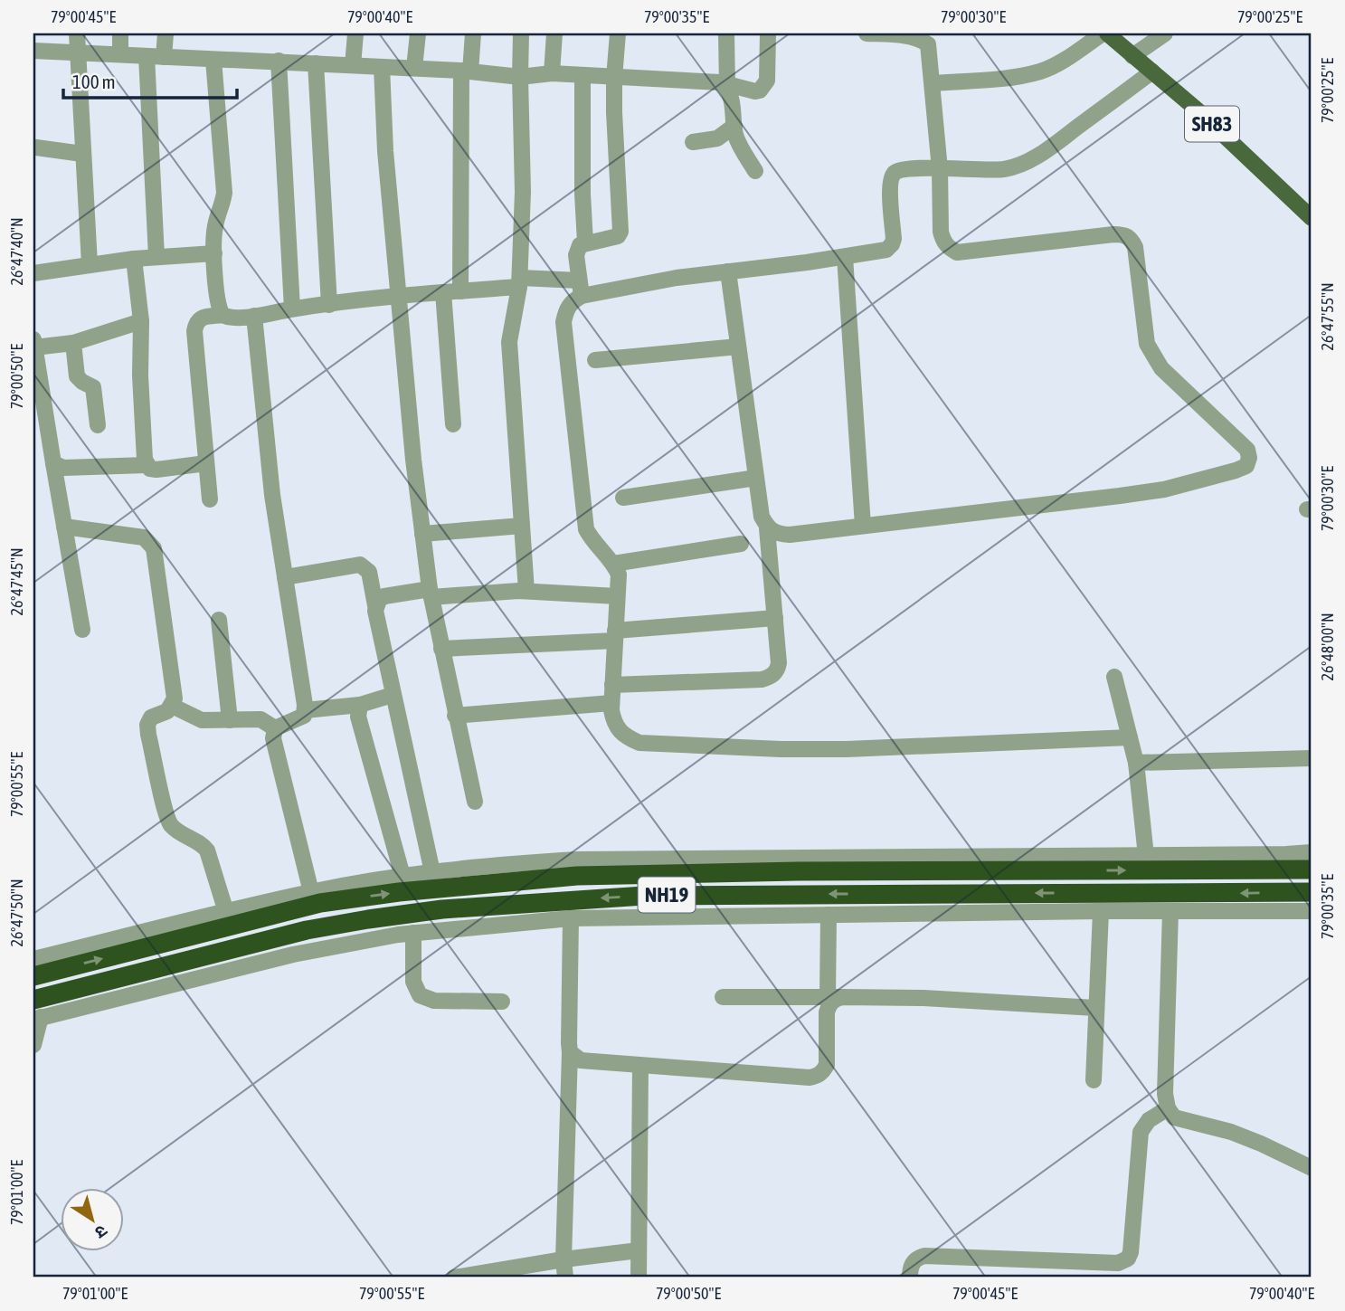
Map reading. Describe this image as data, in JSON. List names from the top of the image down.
{
  "streets": {
    "highway": ["NH19"],
    "main road": ["SH83"]
  },
  "scale_bar": "100 m",
  "north": "bottom right",
  "coordinates": [
    "79°00'45\"E",
    "79°00'40\"E",
    "79°00'35\"E",
    "79°00'30\"E",
    "79°00'25\"E",
    "26°47'40\"N",
    "26°47'55\"N",
    "79°00'50\"E",
    "26°47'45\"N",
    "26°48'00\"N",
    "79°00'55\"E",
    "26°47'50\"N",
    "79°01'00\"E"
  ]
}
